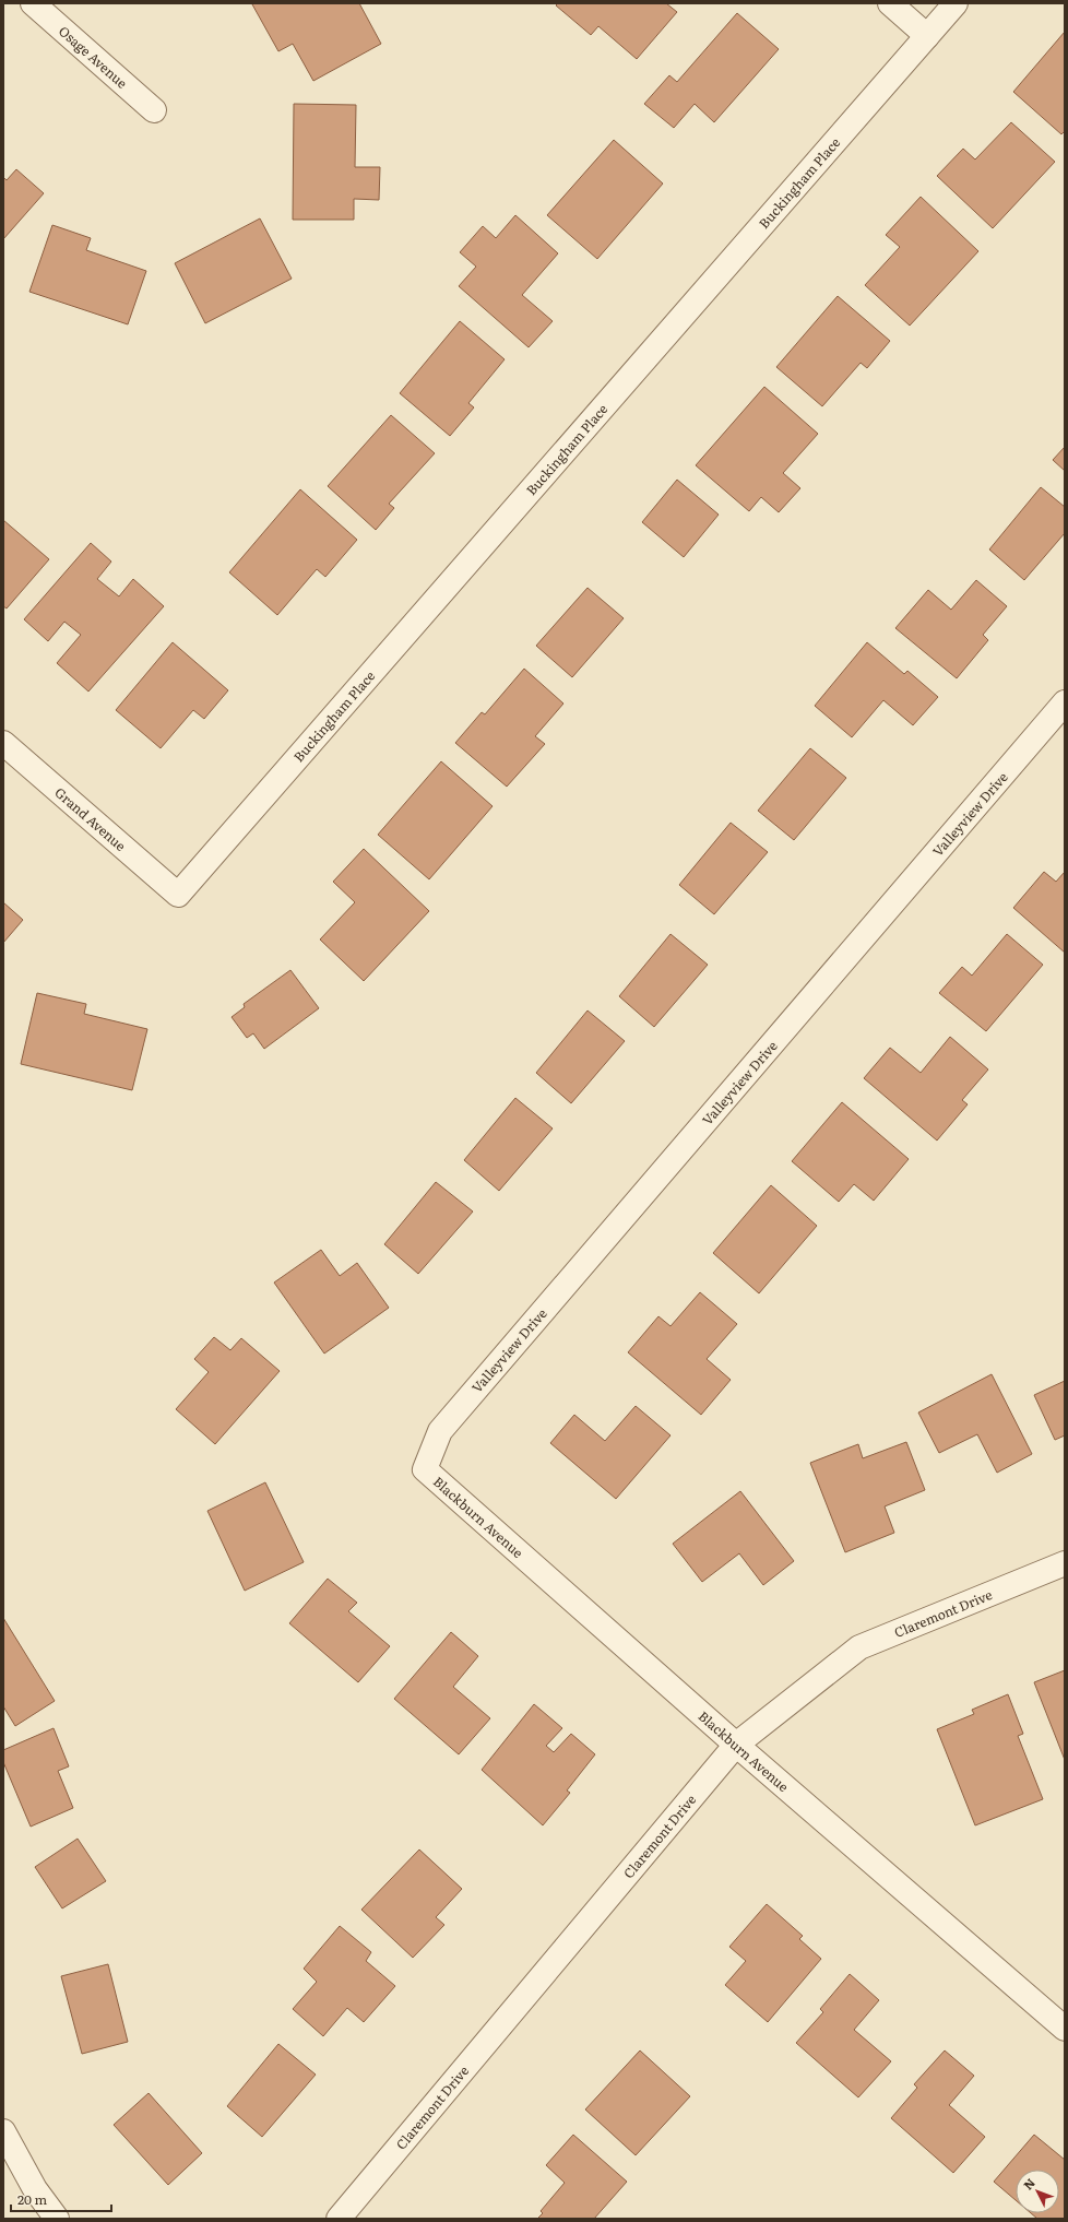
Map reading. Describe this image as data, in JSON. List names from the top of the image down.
{
  "streets": {
    "street": [
      "Osage Avenue",
      "Buckingham Place",
      "Valleyview Drive",
      "Grand Avenue",
      "Blackburn Avenue",
      "Claremont Drive"
    ]
  },
  "crossings": [
    ["Buckingham Place", "Grand Avenue"],
    ["Valleyview Drive", "Blackburn Avenue"],
    ["Blackburn Avenue", "Claremont Drive"]
  ],
  "scale_bar": "20 m",
  "north": "top left"
}
